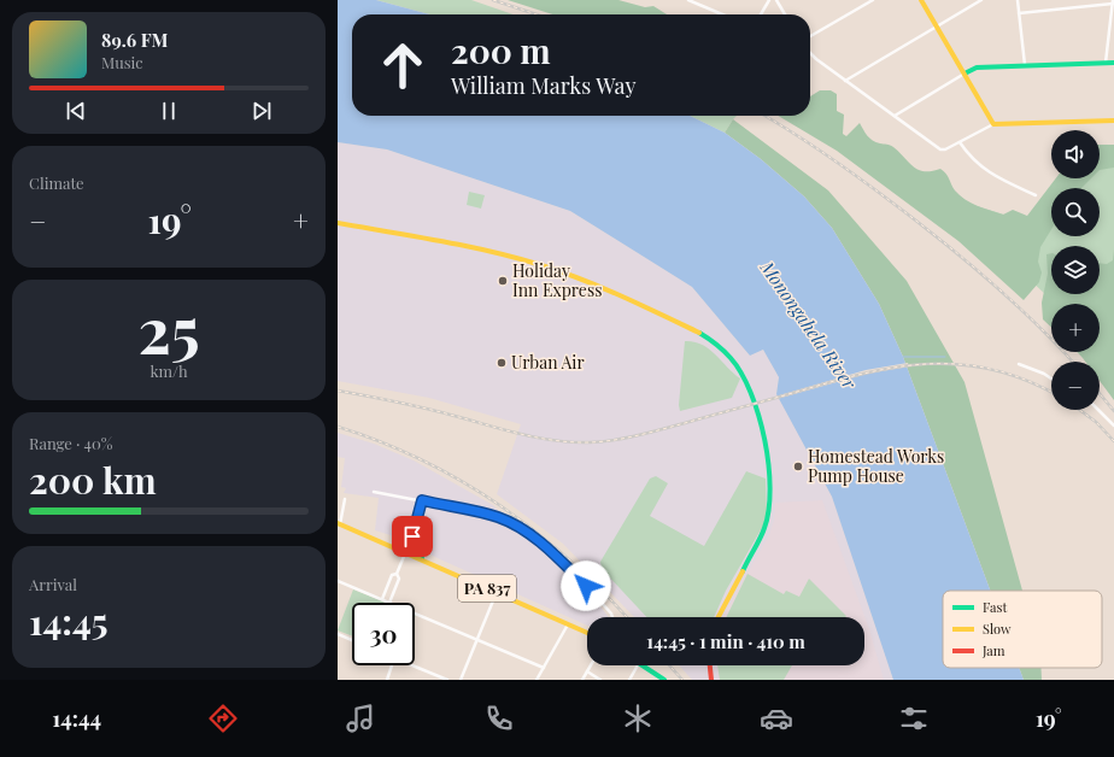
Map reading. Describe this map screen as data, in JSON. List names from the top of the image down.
{
  "streets": {
    "street": ["PA 837"]
  },
  "water": ["Monongahela River"],
  "places": ["Holiday Inn Express", "Urban Air", "Homestead Works Pump House"],
  "legend": ["Fast", "Slow", "Jam"],
  "page": {
    "turn": ["200 m", "William Marks Way"],
    "song": ["89.6 FM", "Music"],
    "map_buttons": ["+", "−"],
    "tile": [
      "Climate",
      ["25", "km/h"],
      ["Range · 40%", "200 km"],
      ["Arrival", "14:45"]
    ],
    "heat": ["−", "19°", "+"],
    "limit": "30",
    "trip": "14:45 · 1 min · 410 m",
    "tabs": ["14:44", "19°"]
  }
}
